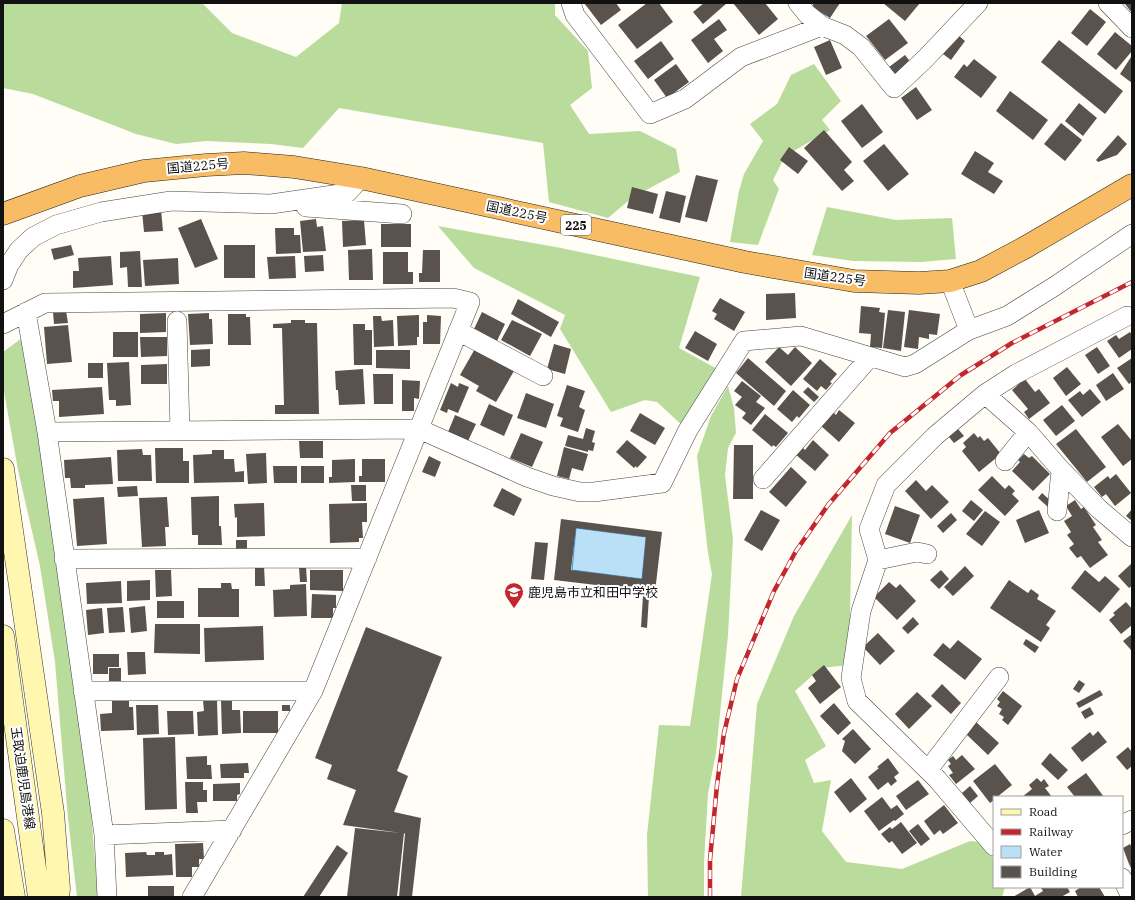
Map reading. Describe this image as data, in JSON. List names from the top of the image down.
{
  "streets": {
    "highway": ["国道225号", "225"],
    "main road": ["玉取迫鹿児島港線"]
  },
  "places": {
    "school or university": ["鹿児島市立和田中学校"]
  },
  "legend": [
    "Road",
    "Railway",
    "Water",
    "Building"
  ]
}
